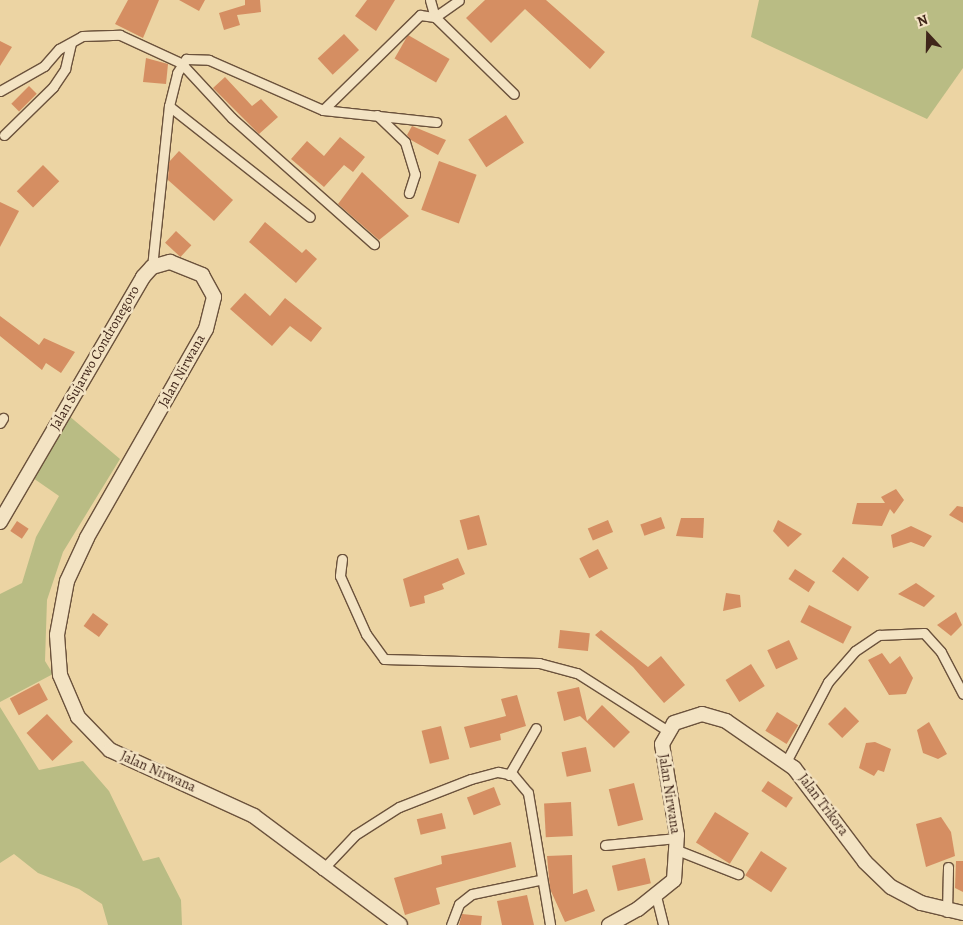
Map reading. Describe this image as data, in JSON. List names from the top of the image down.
{
  "streets": {
    "street": ["Jalan Sujarwo Condronegoro", "Jalan Nirwana", "Jalan Trikora"]
  },
  "crossings": [
    ["Jalan Sujarwo Condronegoro", "Jalan Nirwana"],
    ["Jalan Nirwana", "Jalan Trikora"]
  ],
  "north": "top"
}
